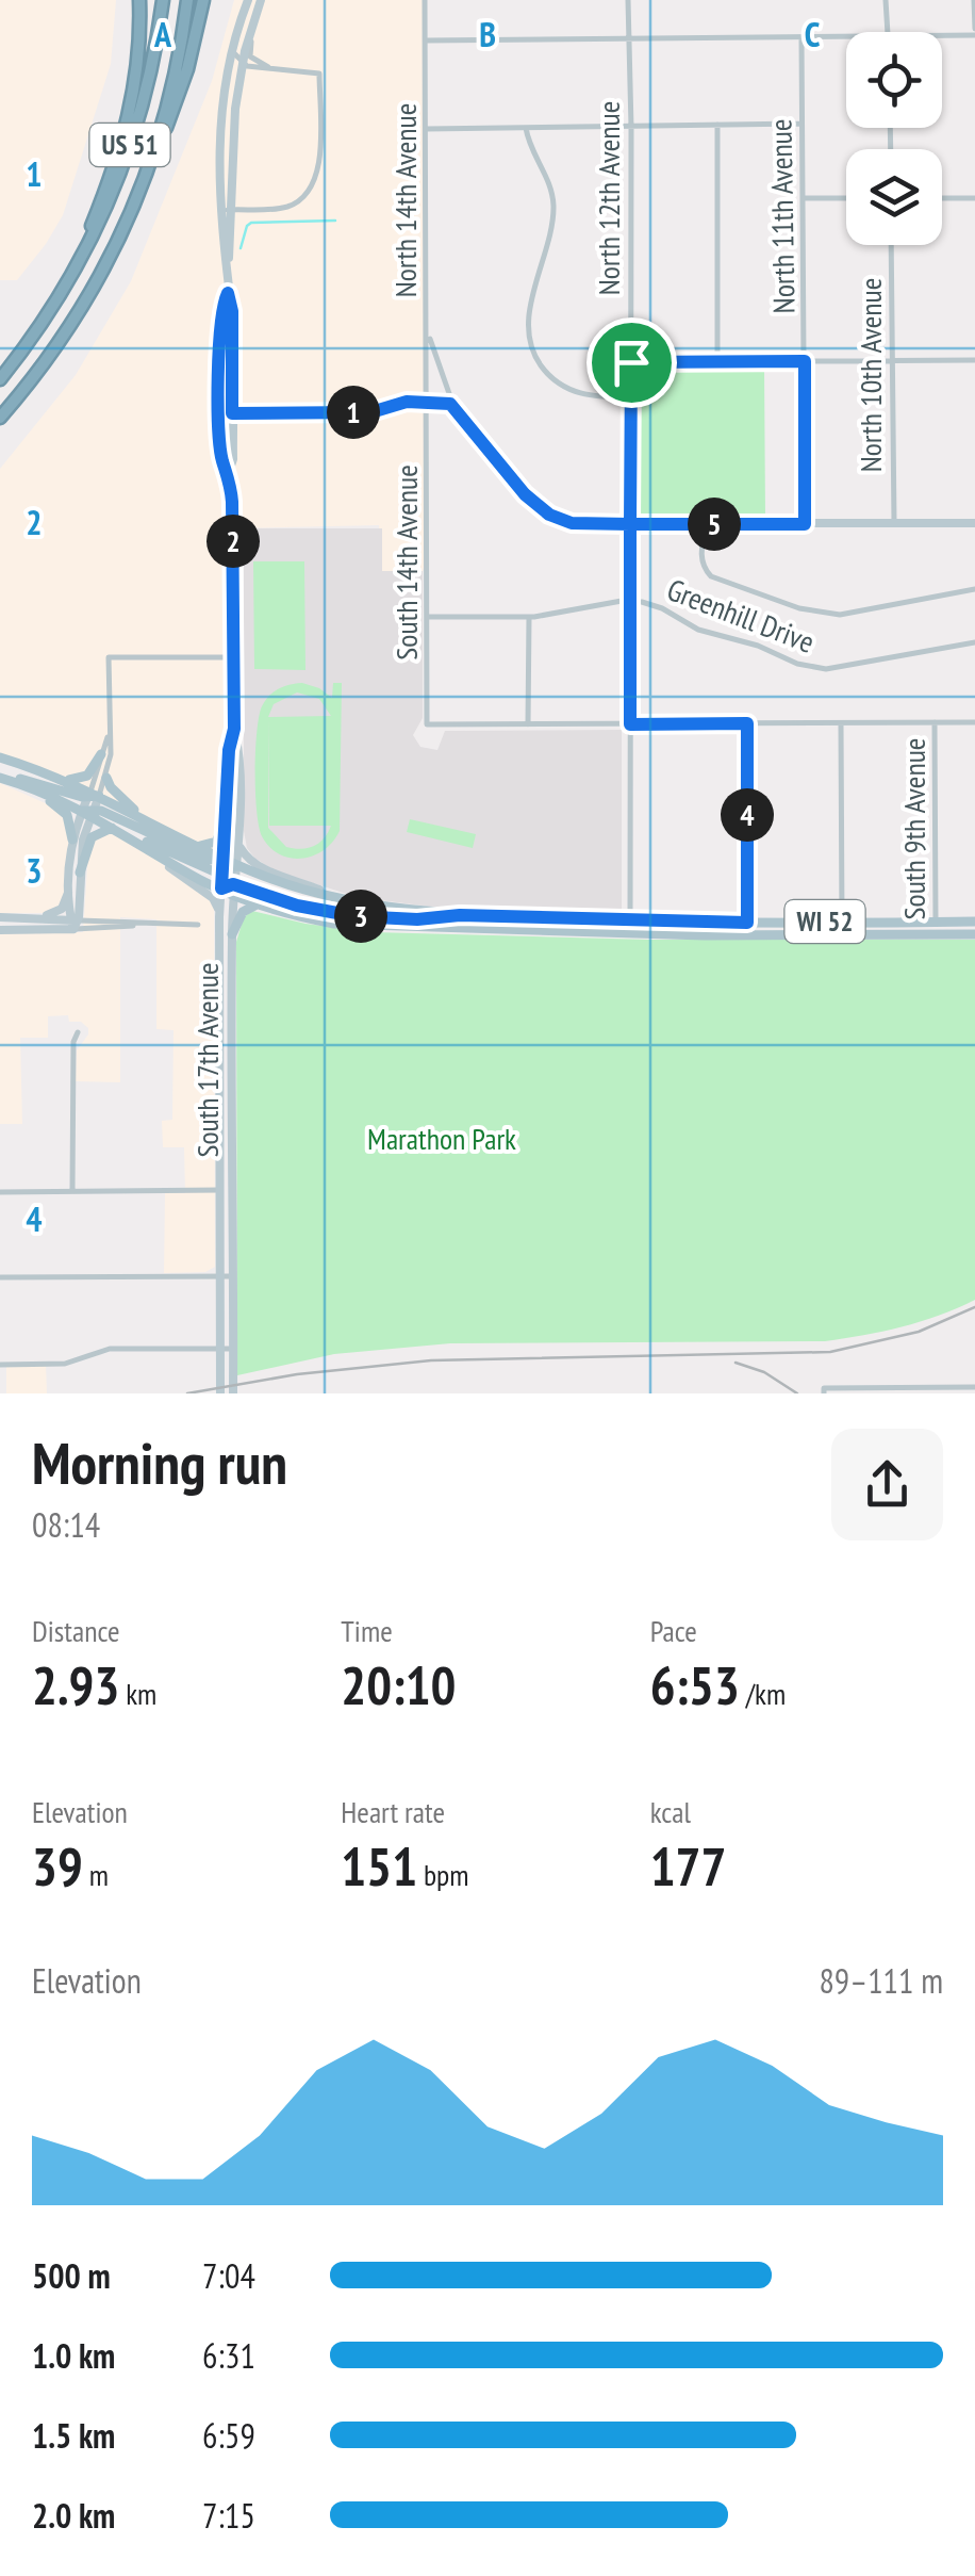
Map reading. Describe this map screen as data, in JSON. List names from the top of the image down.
{
  "streets": {
    "highway": ["US 51"],
    "main road": ["WI 52", "South 17th Avenue"],
    "street": [
      "North 12th Avenue",
      "North 14th Avenue",
      "North 11th Avenue",
      "North 10th Avenue",
      "South 14th Avenue",
      "Greenhill Drive",
      "South 9th Avenue"
    ]
  },
  "crossings": [
    ["North 12th Avenue", "Greenhill Drive"],
    ["North 12th Avenue", "WI 52"],
    ["North 14th Avenue", "South 14th Avenue"],
    ["South 14th Avenue", "Greenhill Drive"],
    ["South 9th Avenue", "WI 52"],
    ["WI 52", "South 17th Avenue"]
  ],
  "parks": ["Marathon Park"],
  "page": {
    "pins": [
      "1",
      "5",
      "2",
      "4",
      "3"
    ],
    "heading": ["Morning run", "08:14"],
    "stats": [
      ["Distance", "2.93 km"],
      ["Time", "20:10"],
      ["Pace", "6:53 /km"],
      ["Elevation", "39 m"],
      ["Heart rate", "151 bpm"],
      ["kcal", "177"]
    ],
    "chart": ["Elevation", "89–111 m"],
    "list": [
      {
        "name": "500 m",
        "note": "7:04"
      },
      {
        "name": "1.0 km",
        "note": "6:31"
      },
      {
        "name": "1.5 km",
        "note": "6:59"
      },
      {
        "name": "2.0 km",
        "note": "7:15"
      }
    ]
  },
  "grid": {
    "columns": ["A", "B", "C"],
    "rows": [
      "1",
      "2",
      "3",
      "4"
    ]
  }
}
